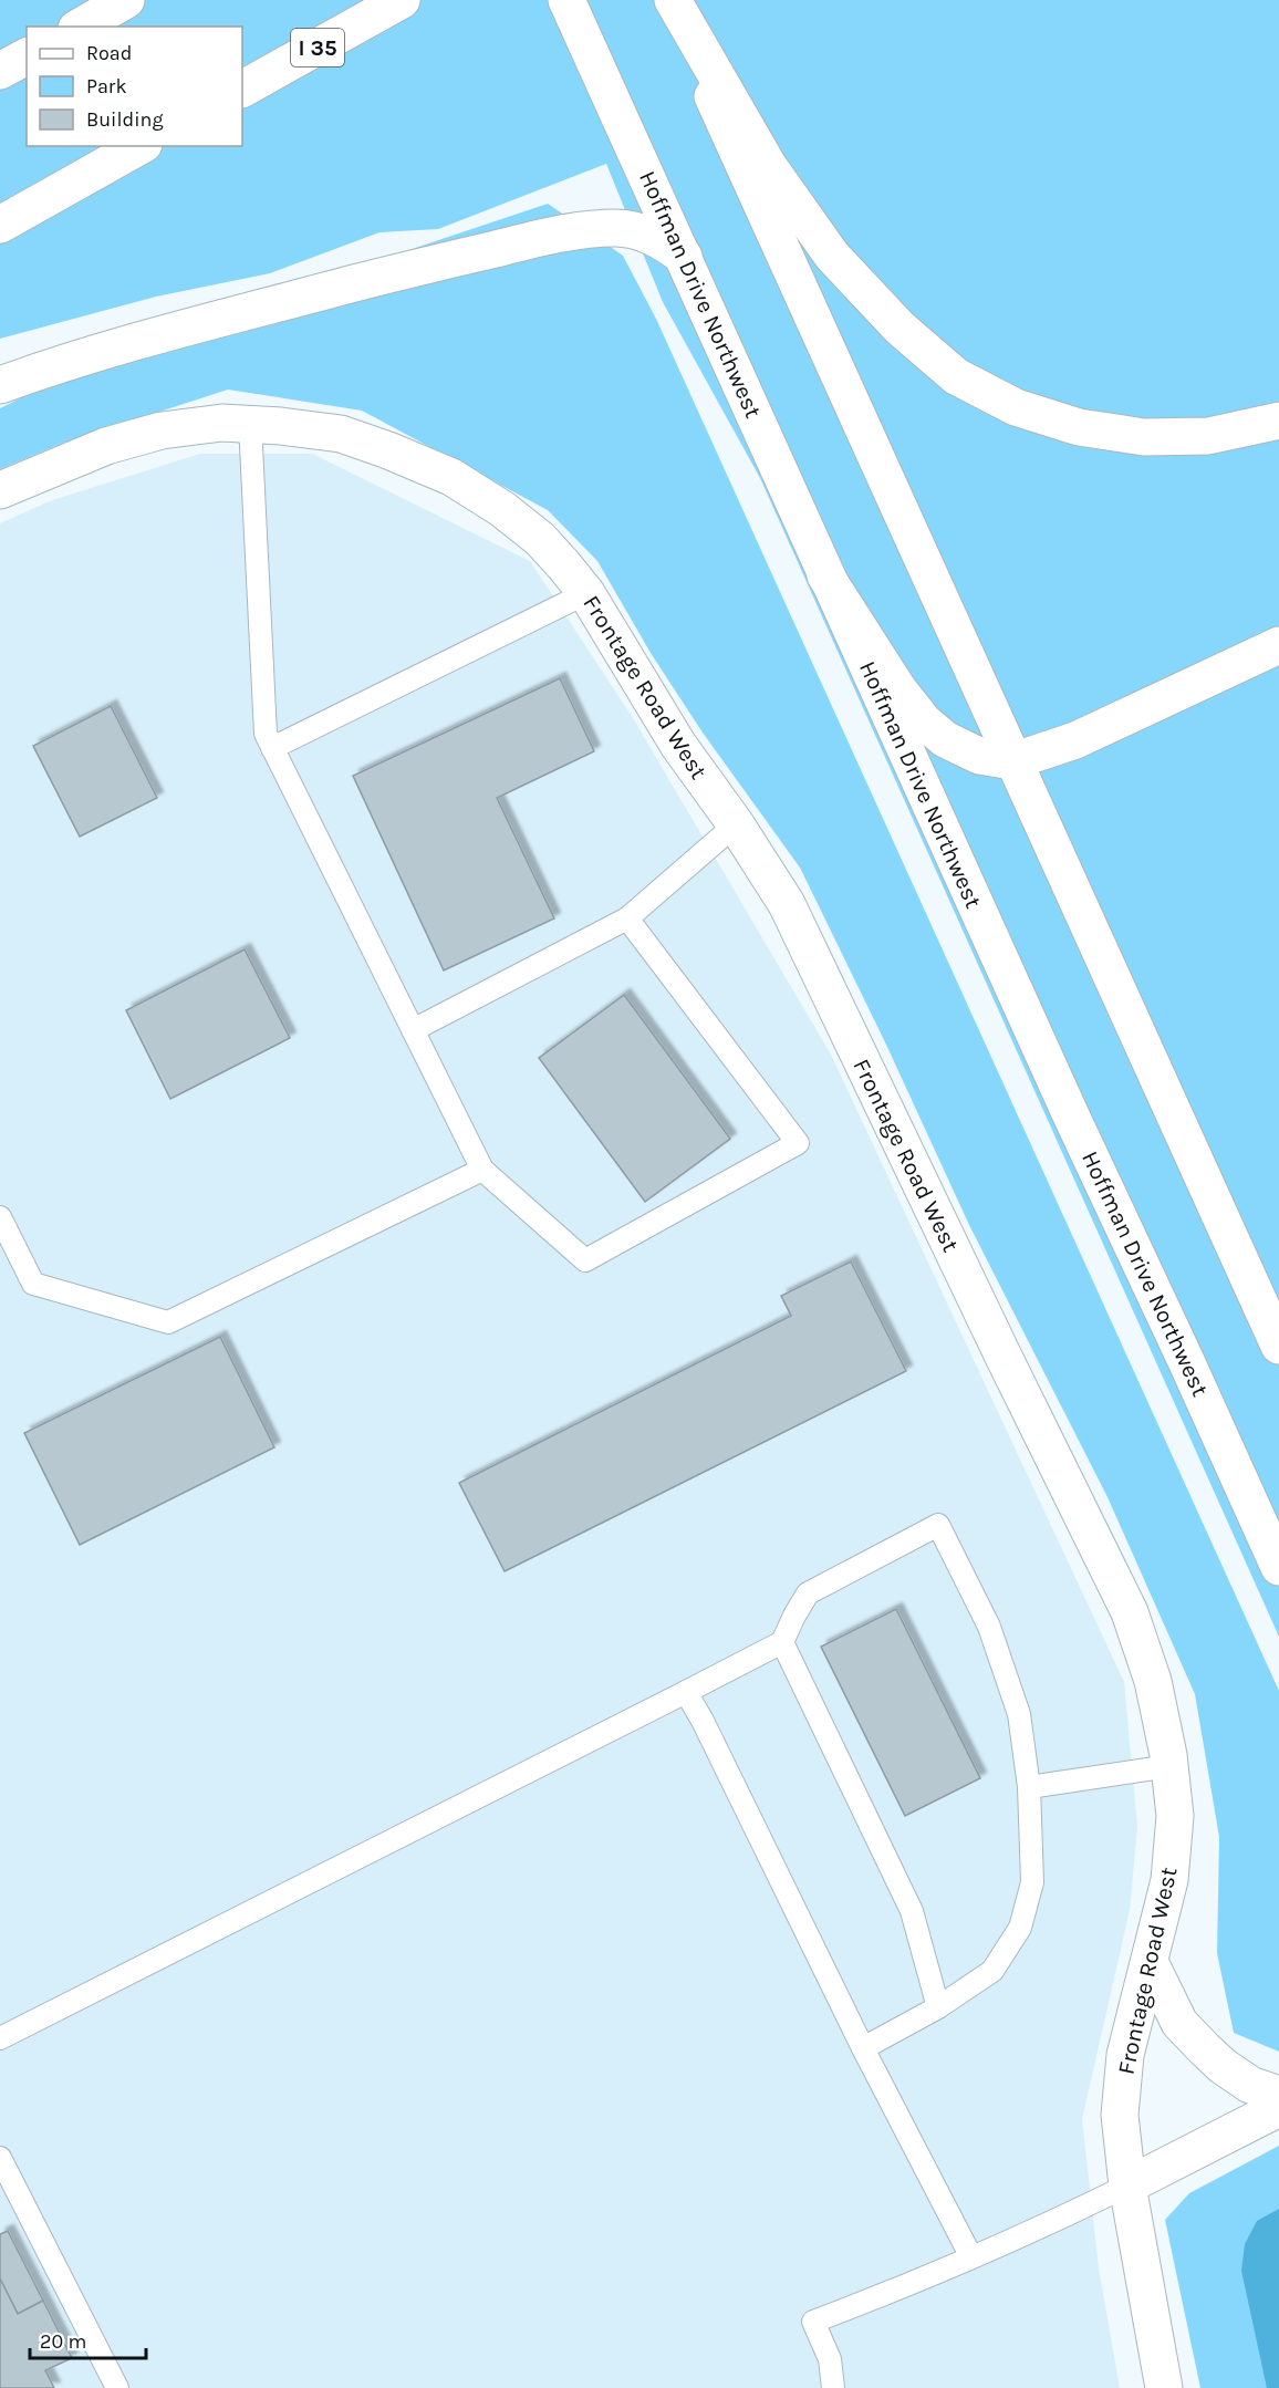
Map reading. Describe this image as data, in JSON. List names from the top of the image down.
{
  "streets": {
    "main road": ["I 35", "Hoffman Drive Northwest", "Frontage Road West"]
  },
  "legend": ["Road", "Park", "Building"],
  "scale_bar": "20 m"
}
